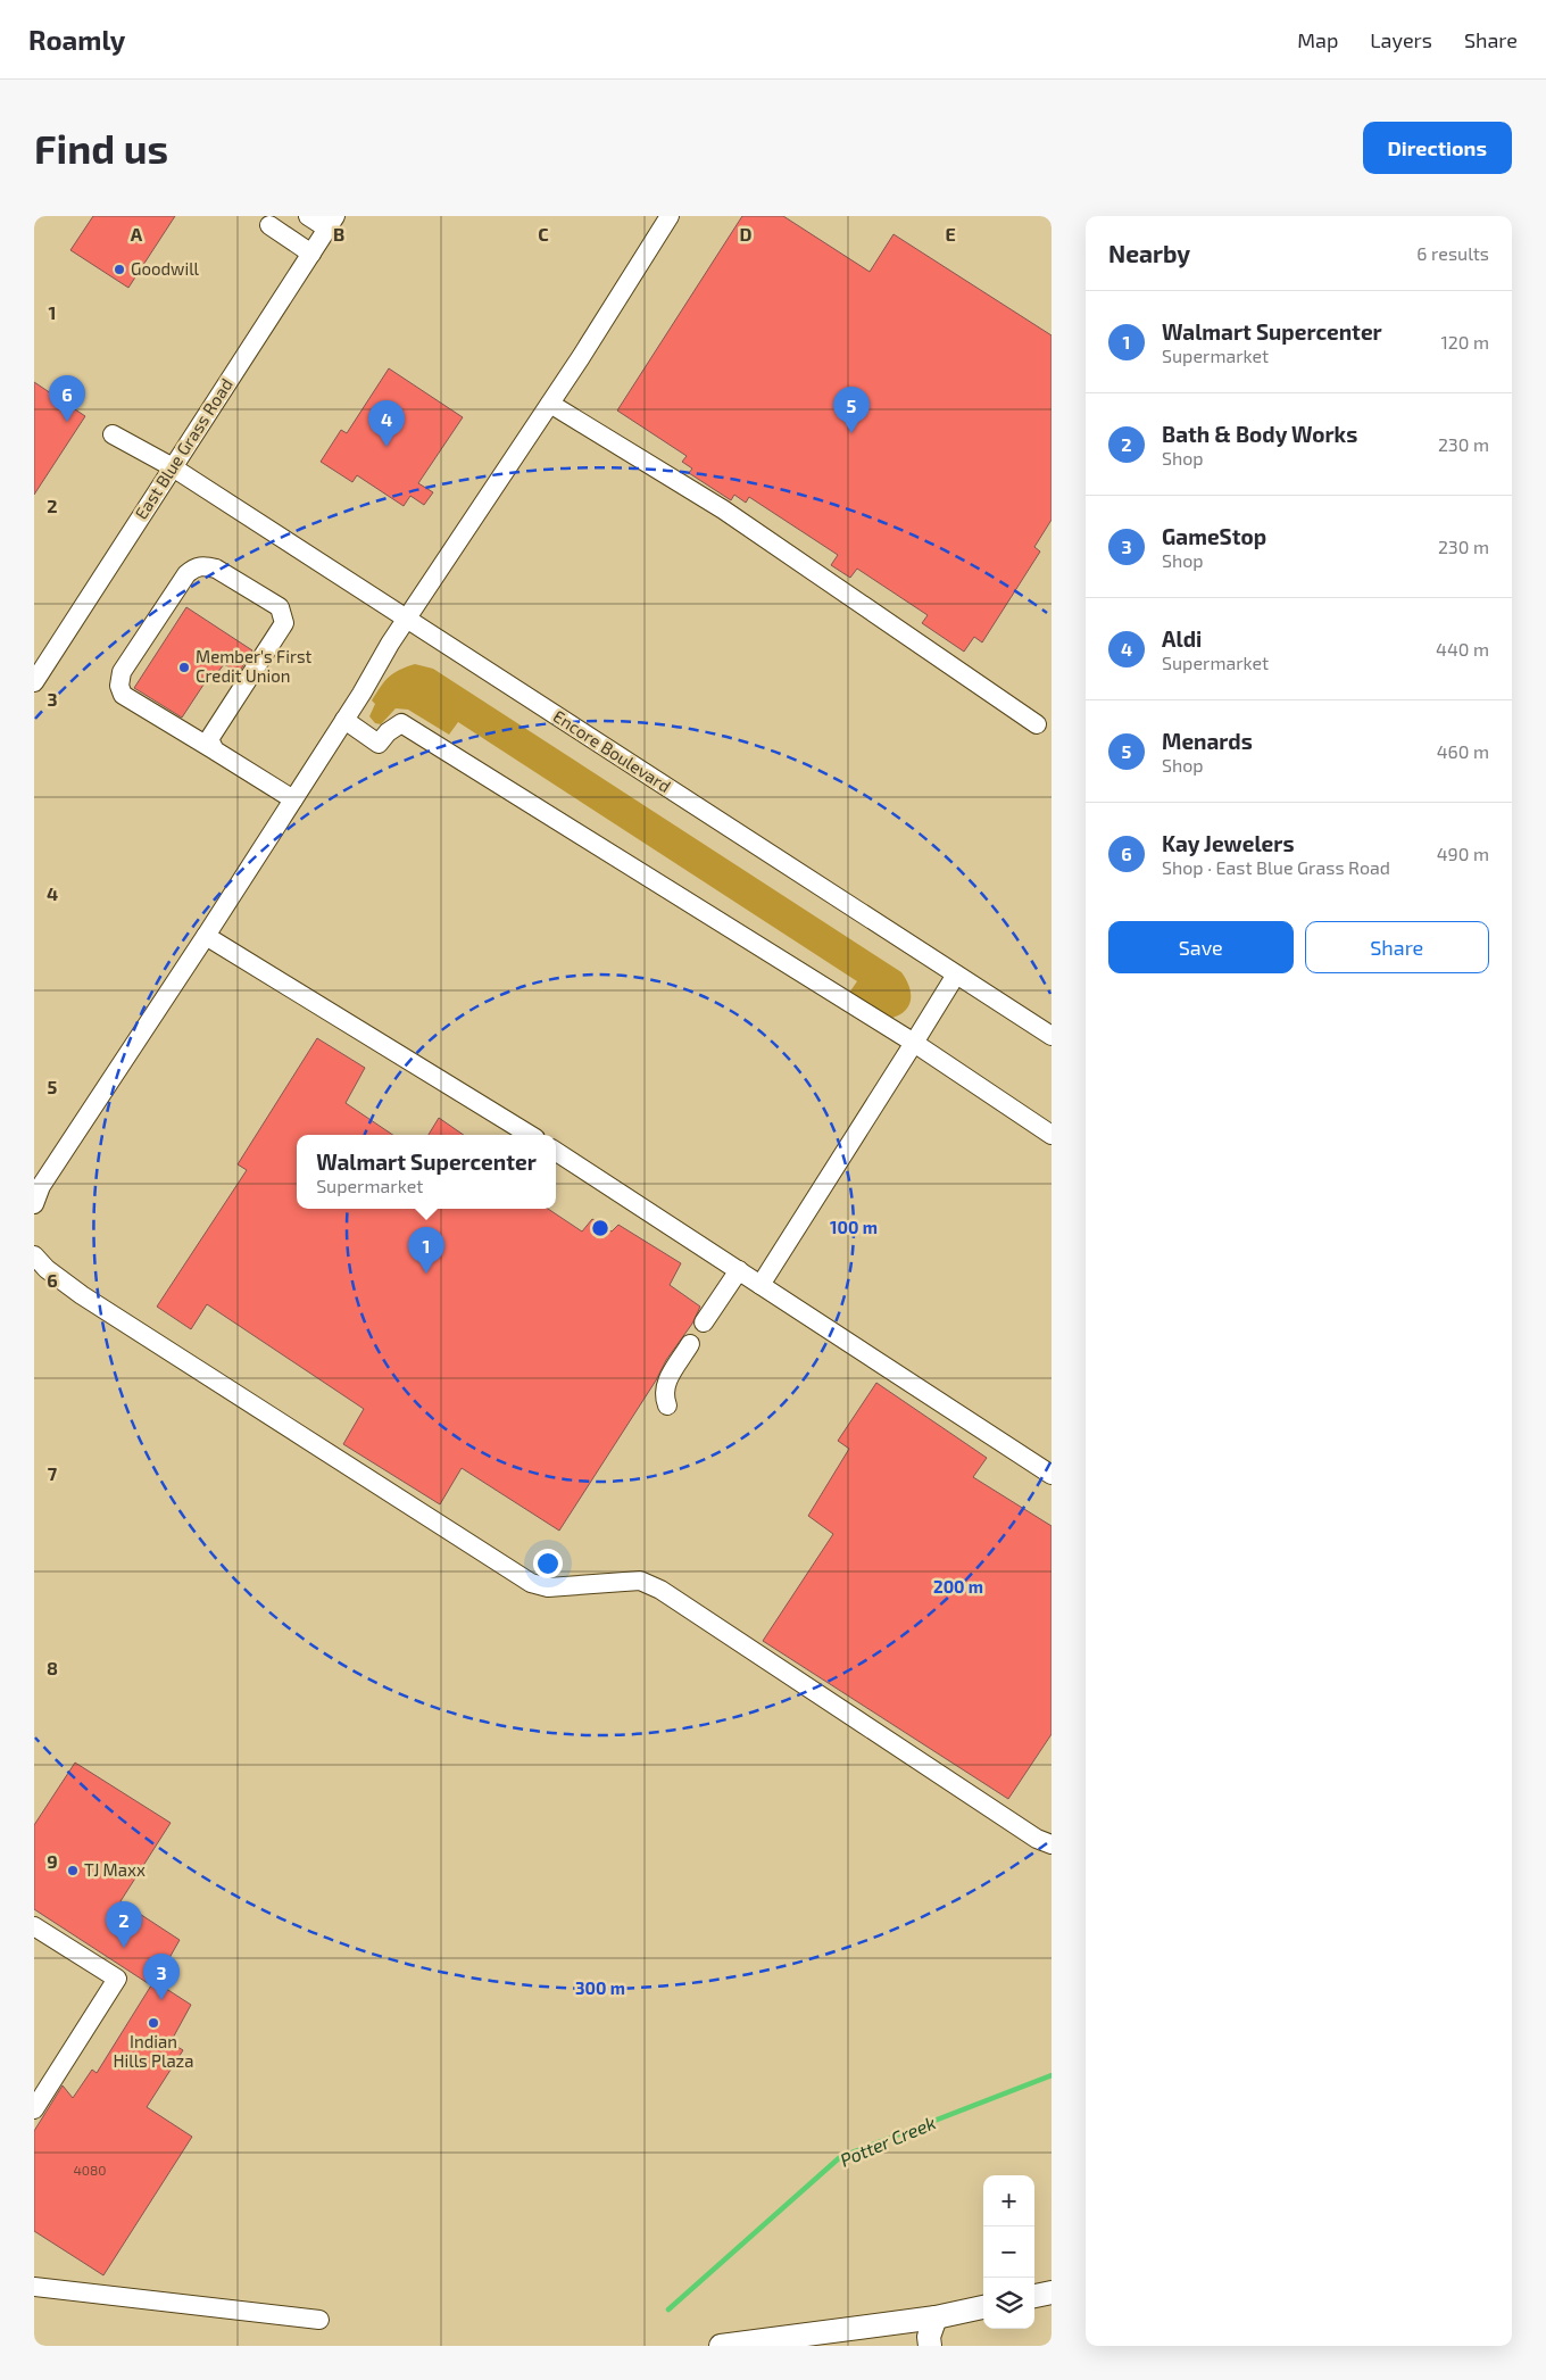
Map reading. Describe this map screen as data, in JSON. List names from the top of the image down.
{
  "streets": {
    "street": ["East Blue Grass Road", "Encore Boulevard"]
  },
  "crossings": [
    ["East Blue Grass Road", "Encore Boulevard"]
  ],
  "water": ["Potter Creek"],
  "places": [
    "Goodwill",
    "Member's First Credit Union",
    "TJ Maxx",
    "Indian Hills Plaza"
  ],
  "house_numbers": ["4080"],
  "page": {
    "header": "Roamly",
    "nav": ["Map", "Layers", "Share"],
    "buttons": [
      "Directions",
      ["Save", "Share"]
    ],
    "title": "Find us",
    "heading": ["Nearby", "6 results"],
    "list": [
      {
        "mark": "1",
        "name": "Walmart Supercenter",
        "note": "Supermarket",
        "value": "120 m"
      },
      {
        "mark": "2",
        "name": "Bath & Body Works",
        "note": "Shop",
        "value": "230 m"
      },
      {
        "mark": "3",
        "name": "GameStop",
        "note": "Shop",
        "value": "230 m"
      },
      {
        "mark": "4",
        "name": "Aldi",
        "note": "Supermarket",
        "value": "440 m"
      },
      {
        "mark": "5",
        "name": "Menards",
        "note": "Shop",
        "value": "460 m"
      },
      {
        "mark": "6",
        "name": "Kay Jewelers",
        "note": "Shop · East Blue Grass Road",
        "value": "490 m"
      }
    ],
    "pins": [
      "6",
      "5",
      "4",
      "1",
      "2",
      "3"
    ],
    "popup": ["Walmart Supercenter", "Supermarket"],
    "map_buttons": ["+", "−"]
  },
  "grid": {
    "columns": [
      "A",
      "B",
      "C",
      "D",
      "E"
    ],
    "rows": [
      "1",
      "2",
      "3",
      "4",
      "5",
      "6",
      "7",
      "8",
      "9"
    ]
  },
  "rings": ["100 m", "200 m", "300 m"]
}
